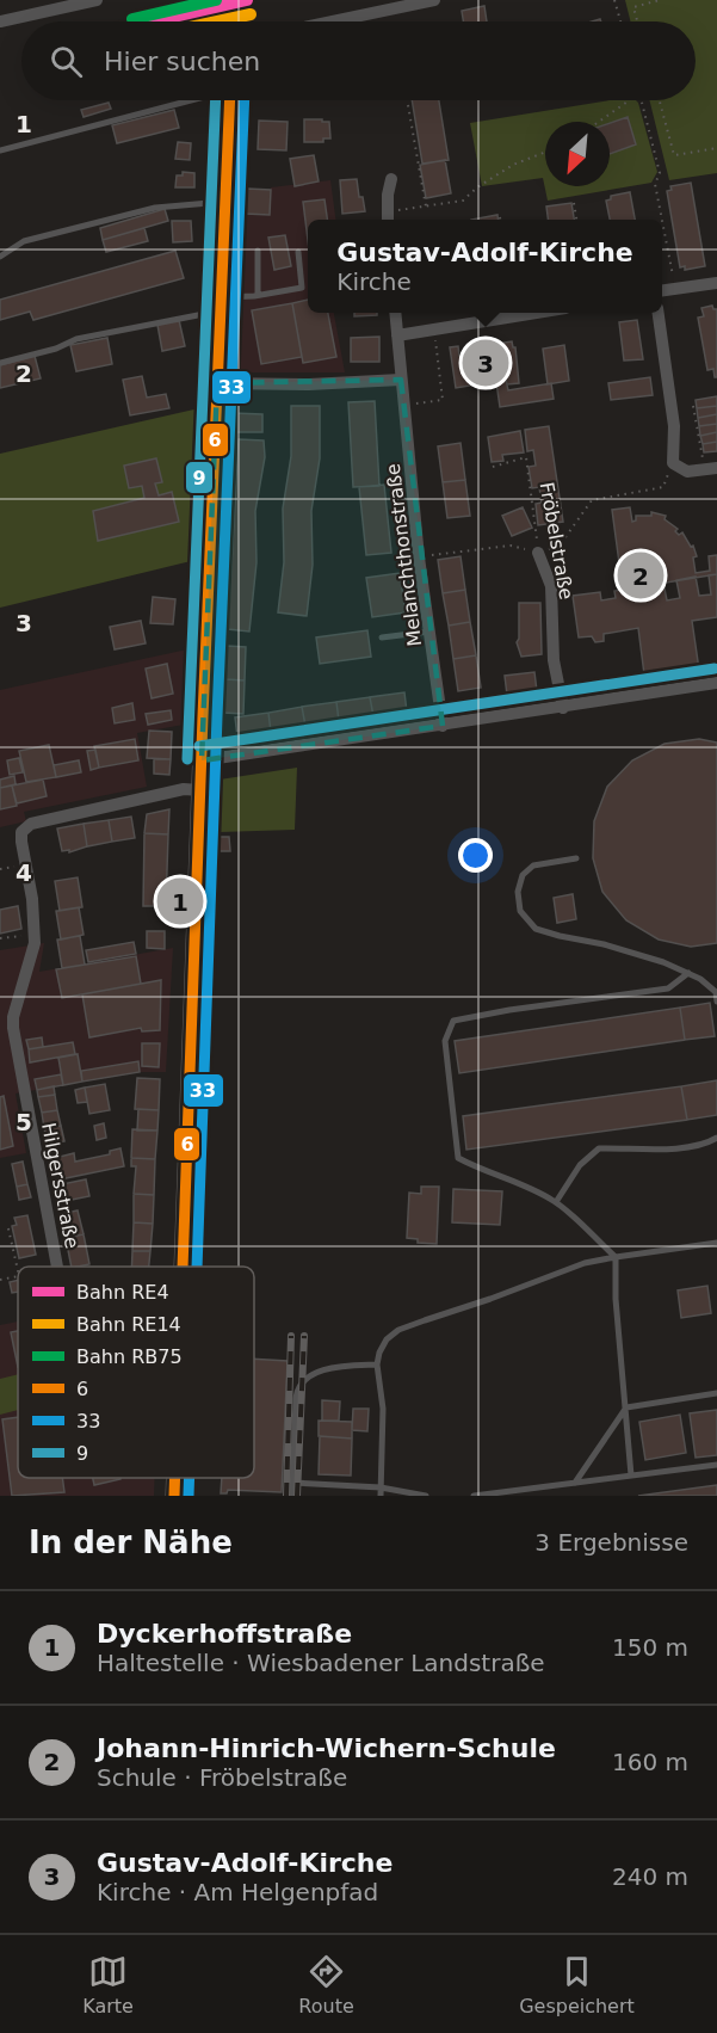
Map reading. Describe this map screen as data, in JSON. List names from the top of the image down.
{
  "streets": {
    "street": ["Fröbelstraße", "Melanchthonstraße", "Hilgersstraße"]
  },
  "lines": [
    "rail line RE4",
    "rail line RB75",
    "rail line RE14",
    "transit line 6",
    "transit line 33",
    "transit line 9"
  ],
  "legend": [
    "Bahn RE4",
    "Bahn RE14",
    "Bahn RB75",
    "6",
    "33",
    "9"
  ],
  "north": "bottom left",
  "page": {
    "search": "Hier suchen",
    "popup": ["Gustav-Adolf-Kirche", "Kirche"],
    "pins": ["3", "2", "1"],
    "heading": ["In der Nähe", "3 Ergebnisse"],
    "list": [
      {
        "mark": "1",
        "name": "Dyckerhoffstraße",
        "note": "Haltestelle · Wiesbadener Landstraße",
        "value": "150 m"
      },
      {
        "mark": "2",
        "name": "Johann-Hinrich-Wichern-Schule",
        "note": "Schule · Fröbelstraße",
        "value": "160 m"
      },
      {
        "mark": "3",
        "name": "Gustav-Adolf-Kirche",
        "note": "Kirche · Am Helgenpfad",
        "value": "240 m"
      }
    ],
    "nav": ["Karte", "Route", "Gespeichert"]
  },
  "grid": {
    "rows": [
      "1",
      "2",
      "3",
      "4",
      "5"
    ]
  }
}
